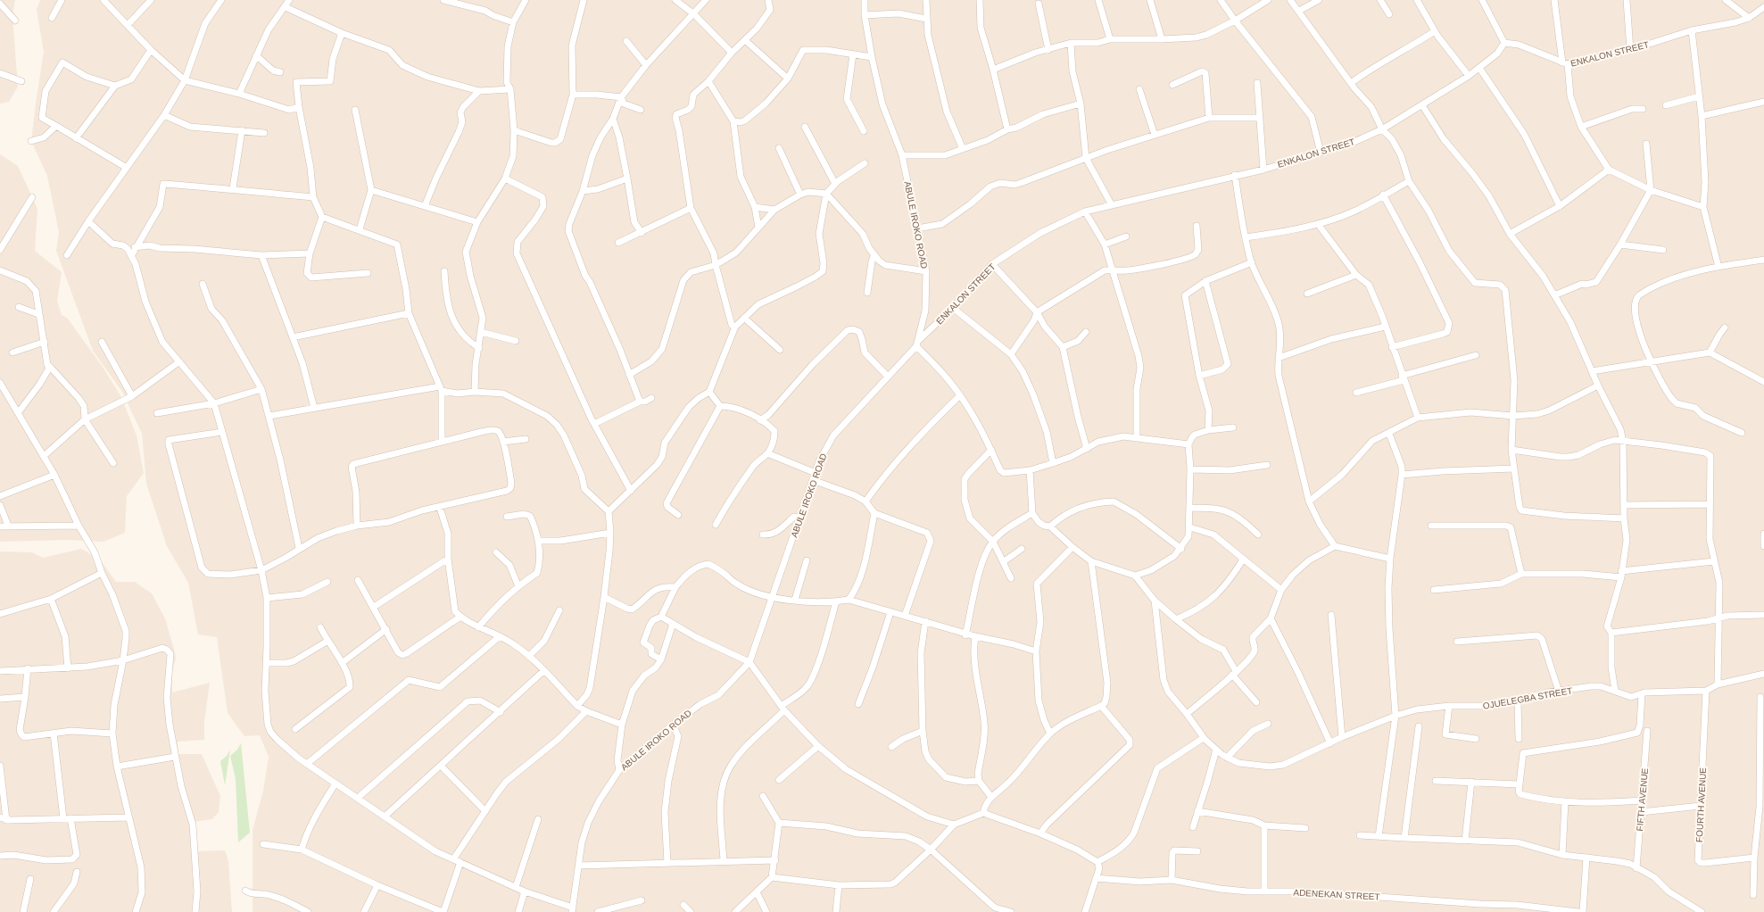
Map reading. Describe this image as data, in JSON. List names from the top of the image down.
{
  "streets": {
    "street": [
      "ENKALON STREET",
      "ABULE IROKO ROAD",
      "OJUELEGBA STREET",
      "FIFTH AVENUE",
      "FOURTH AVENUE",
      "ADENEKAN STREET"
    ]
  },
  "crossings": [
    ["ENKALON STREET", "ABULE IROKO ROAD"],
    ["OJUELEGBA STREET", "FOURTH AVENUE"]
  ]
}
